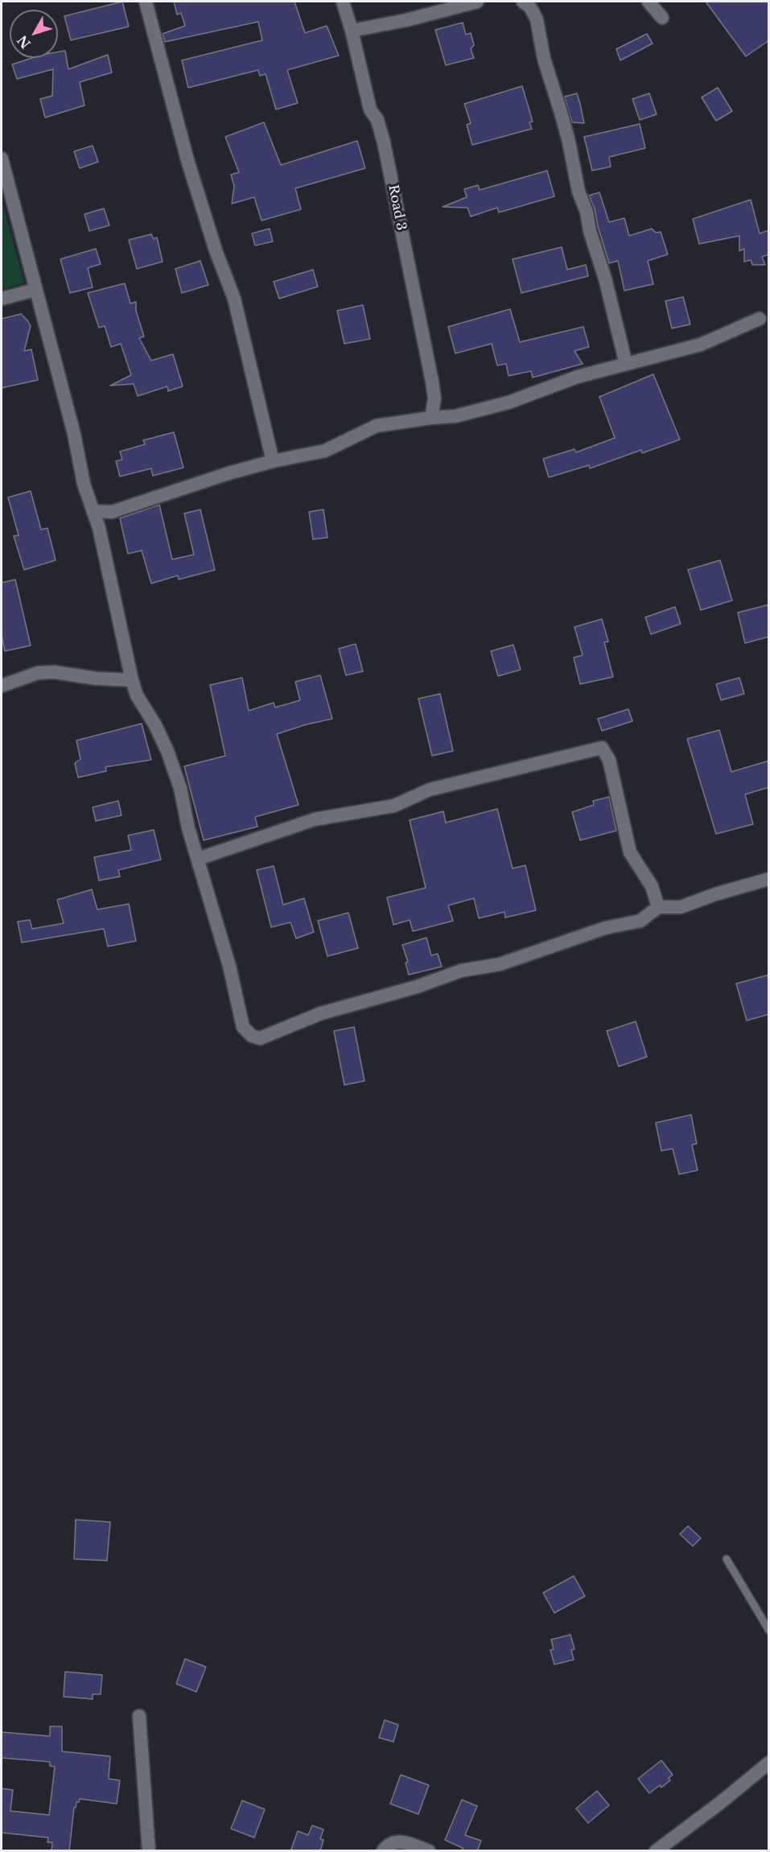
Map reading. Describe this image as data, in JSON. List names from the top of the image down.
{
  "streets": {
    "street": ["Road 3"]
  },
  "north": "bottom left"
}
